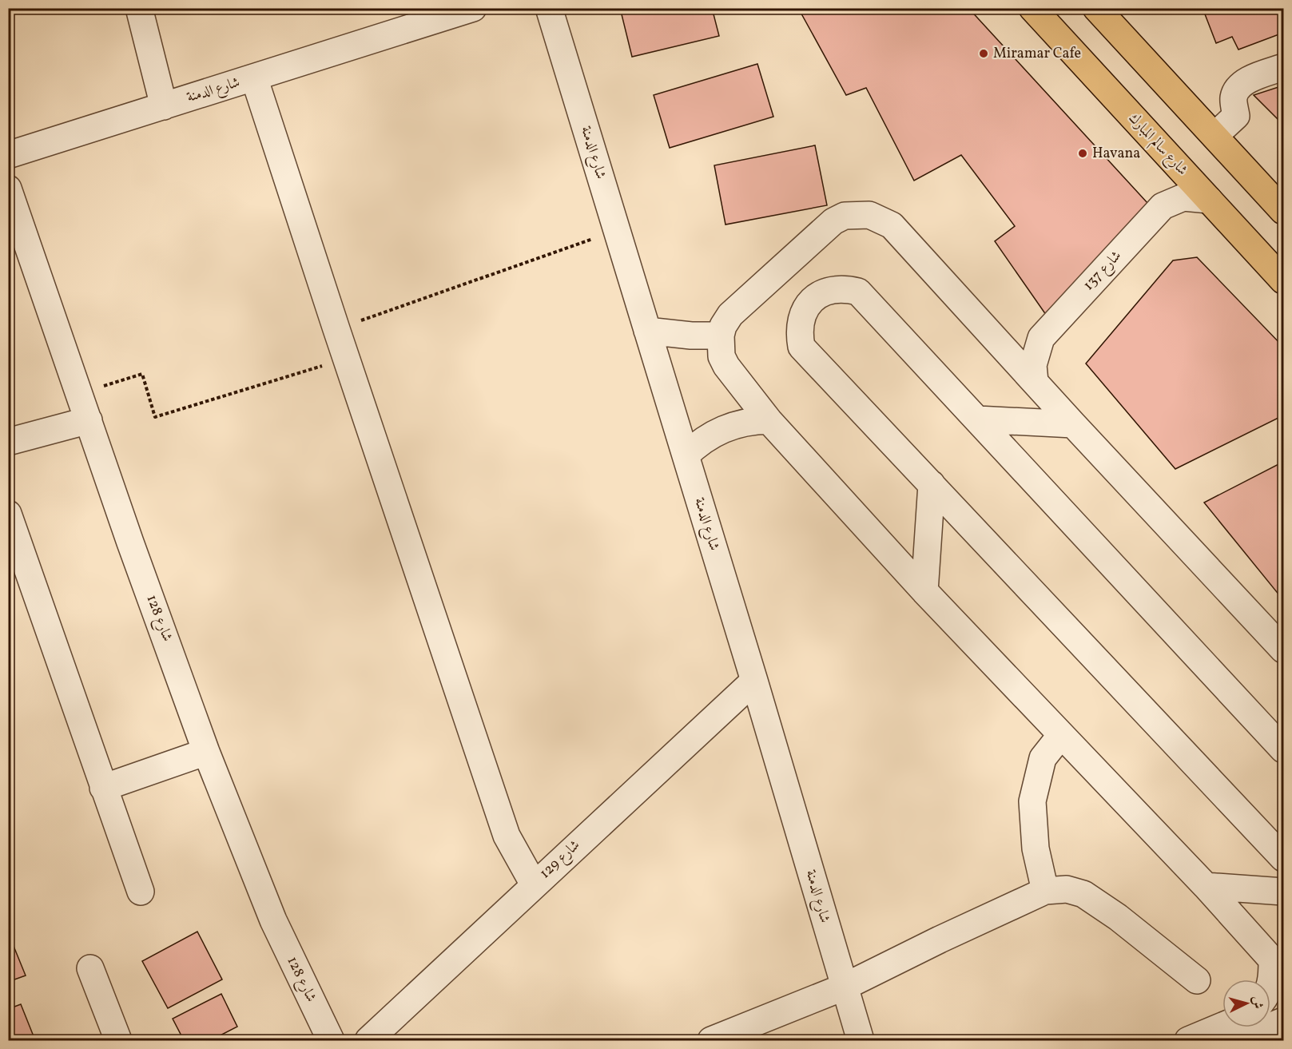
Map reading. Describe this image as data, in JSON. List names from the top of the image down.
{
  "streets": {
    "main road": ["شارع سالم المبارك"],
    "street": [
      "شارع الدمنة",
      "شارع 137",
      "شارع 128",
      "شارع 129"
    ]
  },
  "crossings": [
    ["شارع الدمنة", "شارع 129"],
    ["شارع سالم المبارك", "شارع 137"]
  ],
  "places": ["Miramar Cafe", "Havana"],
  "north": "right"
}
